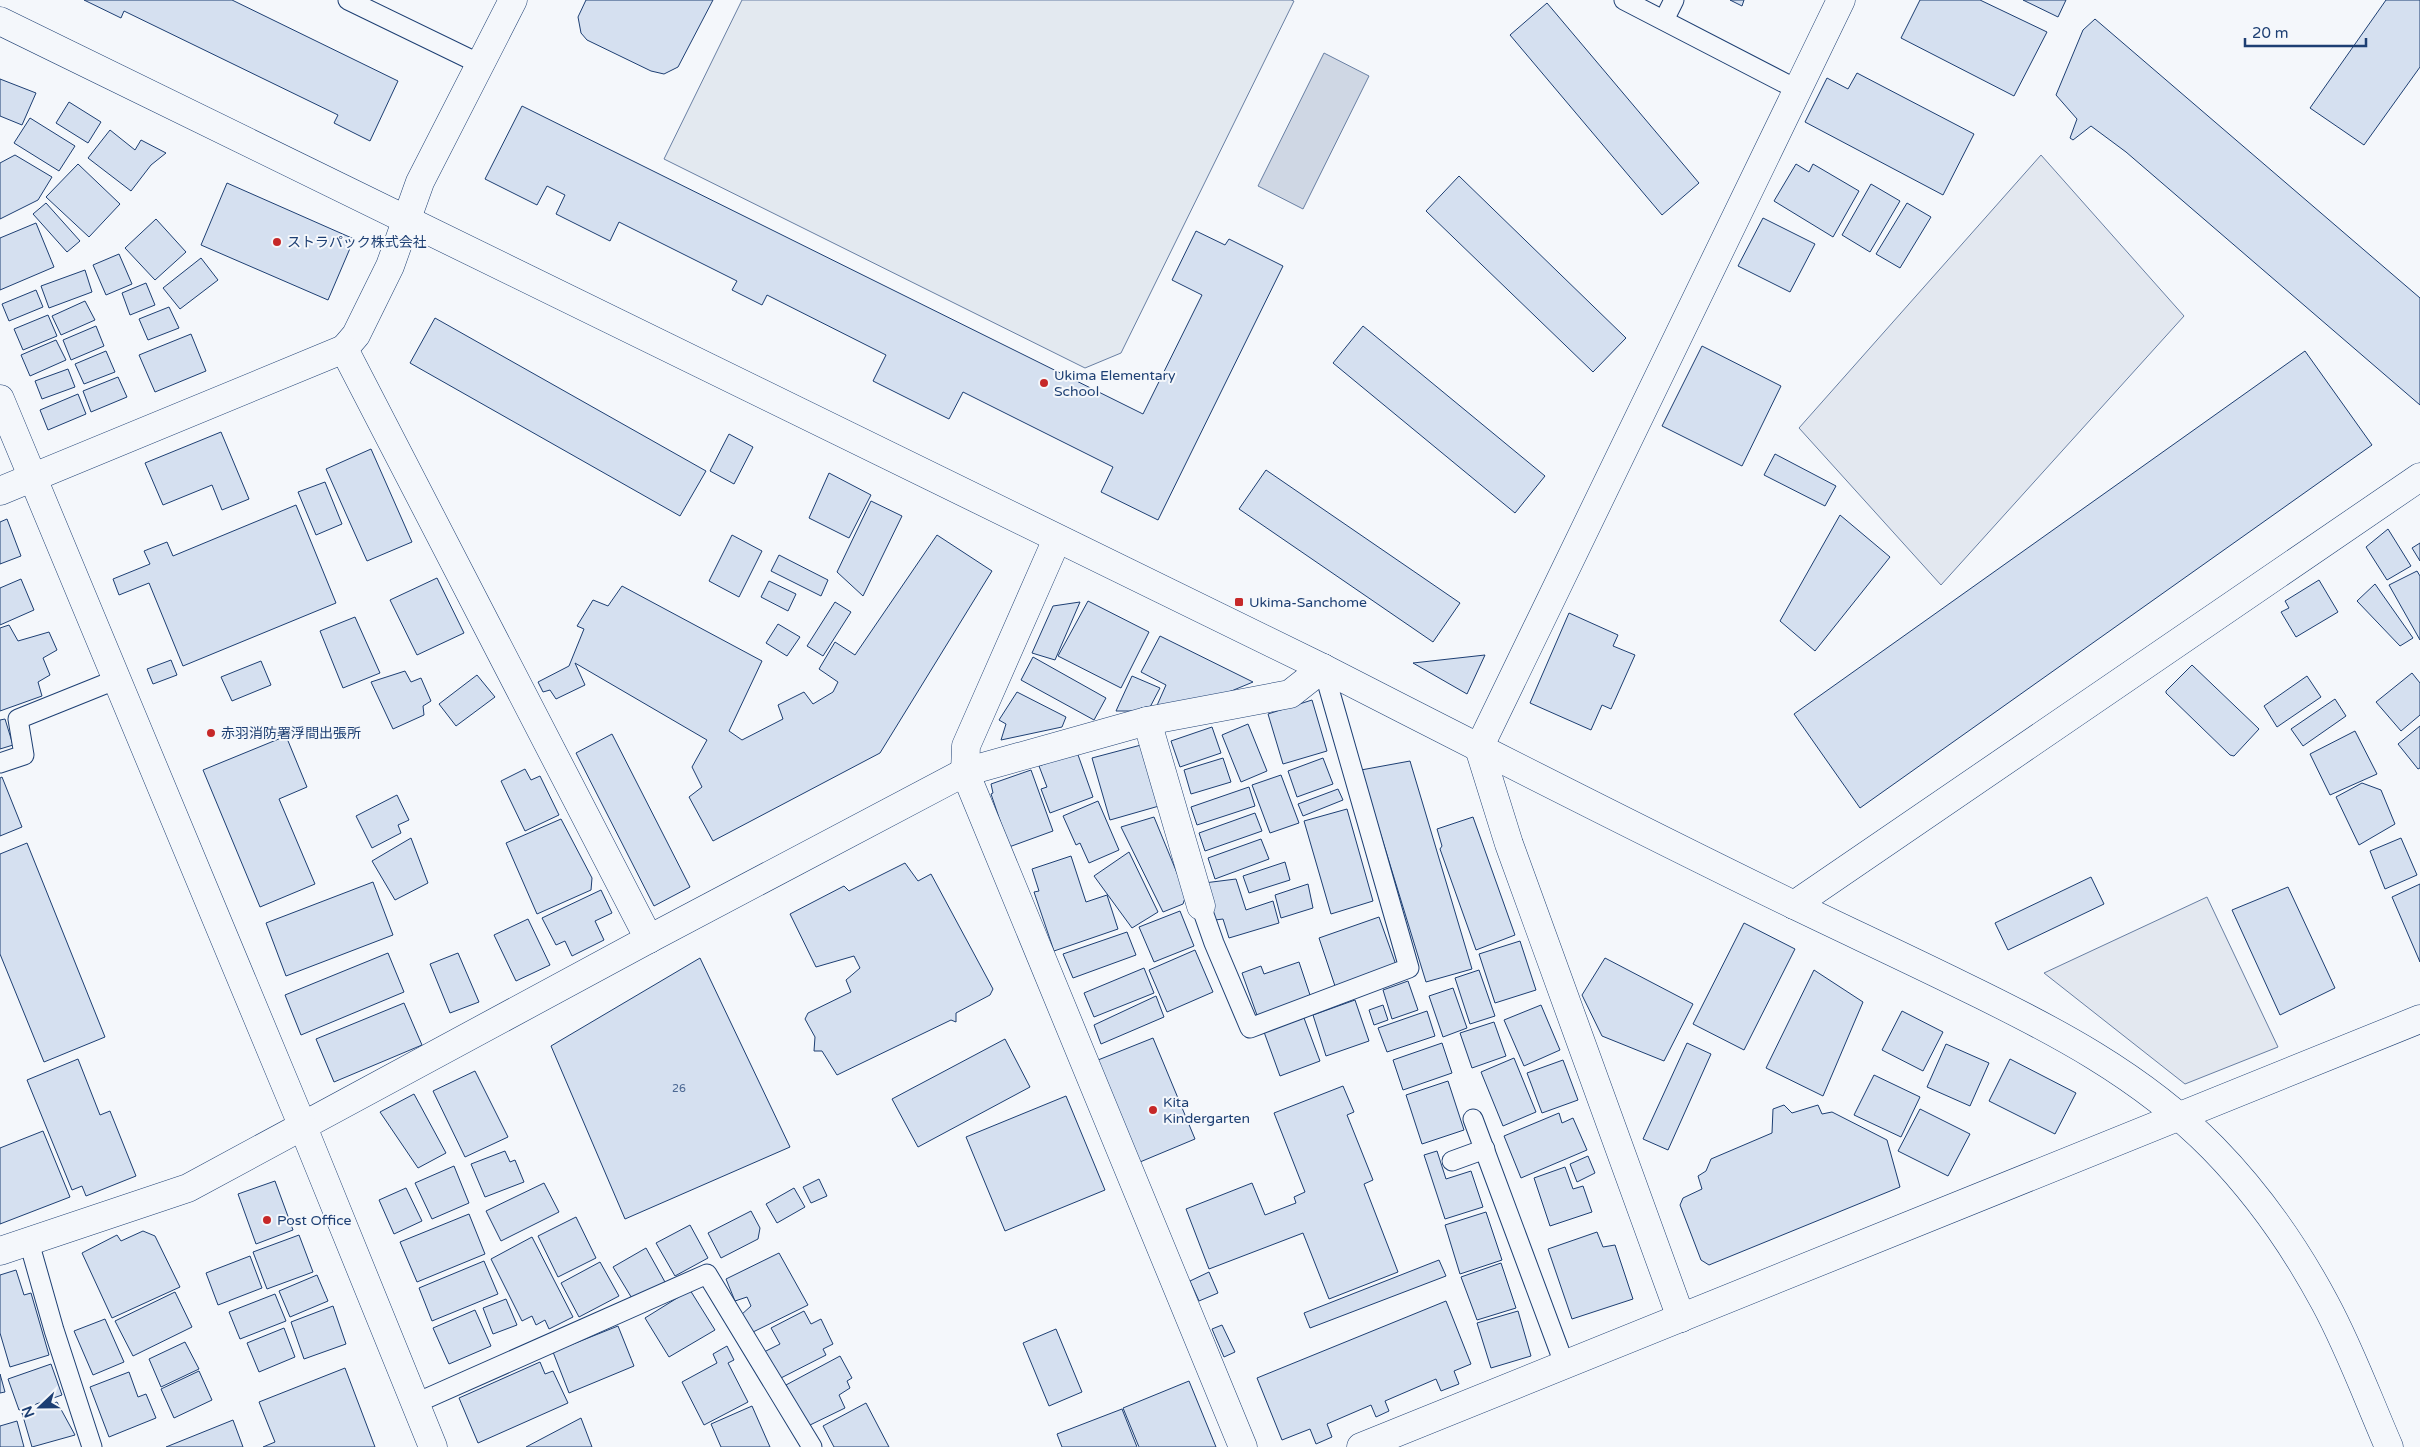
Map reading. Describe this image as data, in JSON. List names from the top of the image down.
{
  "places": {
    "other": [
      "ストラパック株式会社",
      "Ukima Elementary School",
      "赤羽消防署浮間出張所",
      "Kita Kindergarten",
      "Post Office"
    ],
    "transit": ["Ukima-Sanchome"]
  },
  "house_numbers": ["26"],
  "scale_bar": "20 m",
  "north": "left"
}
